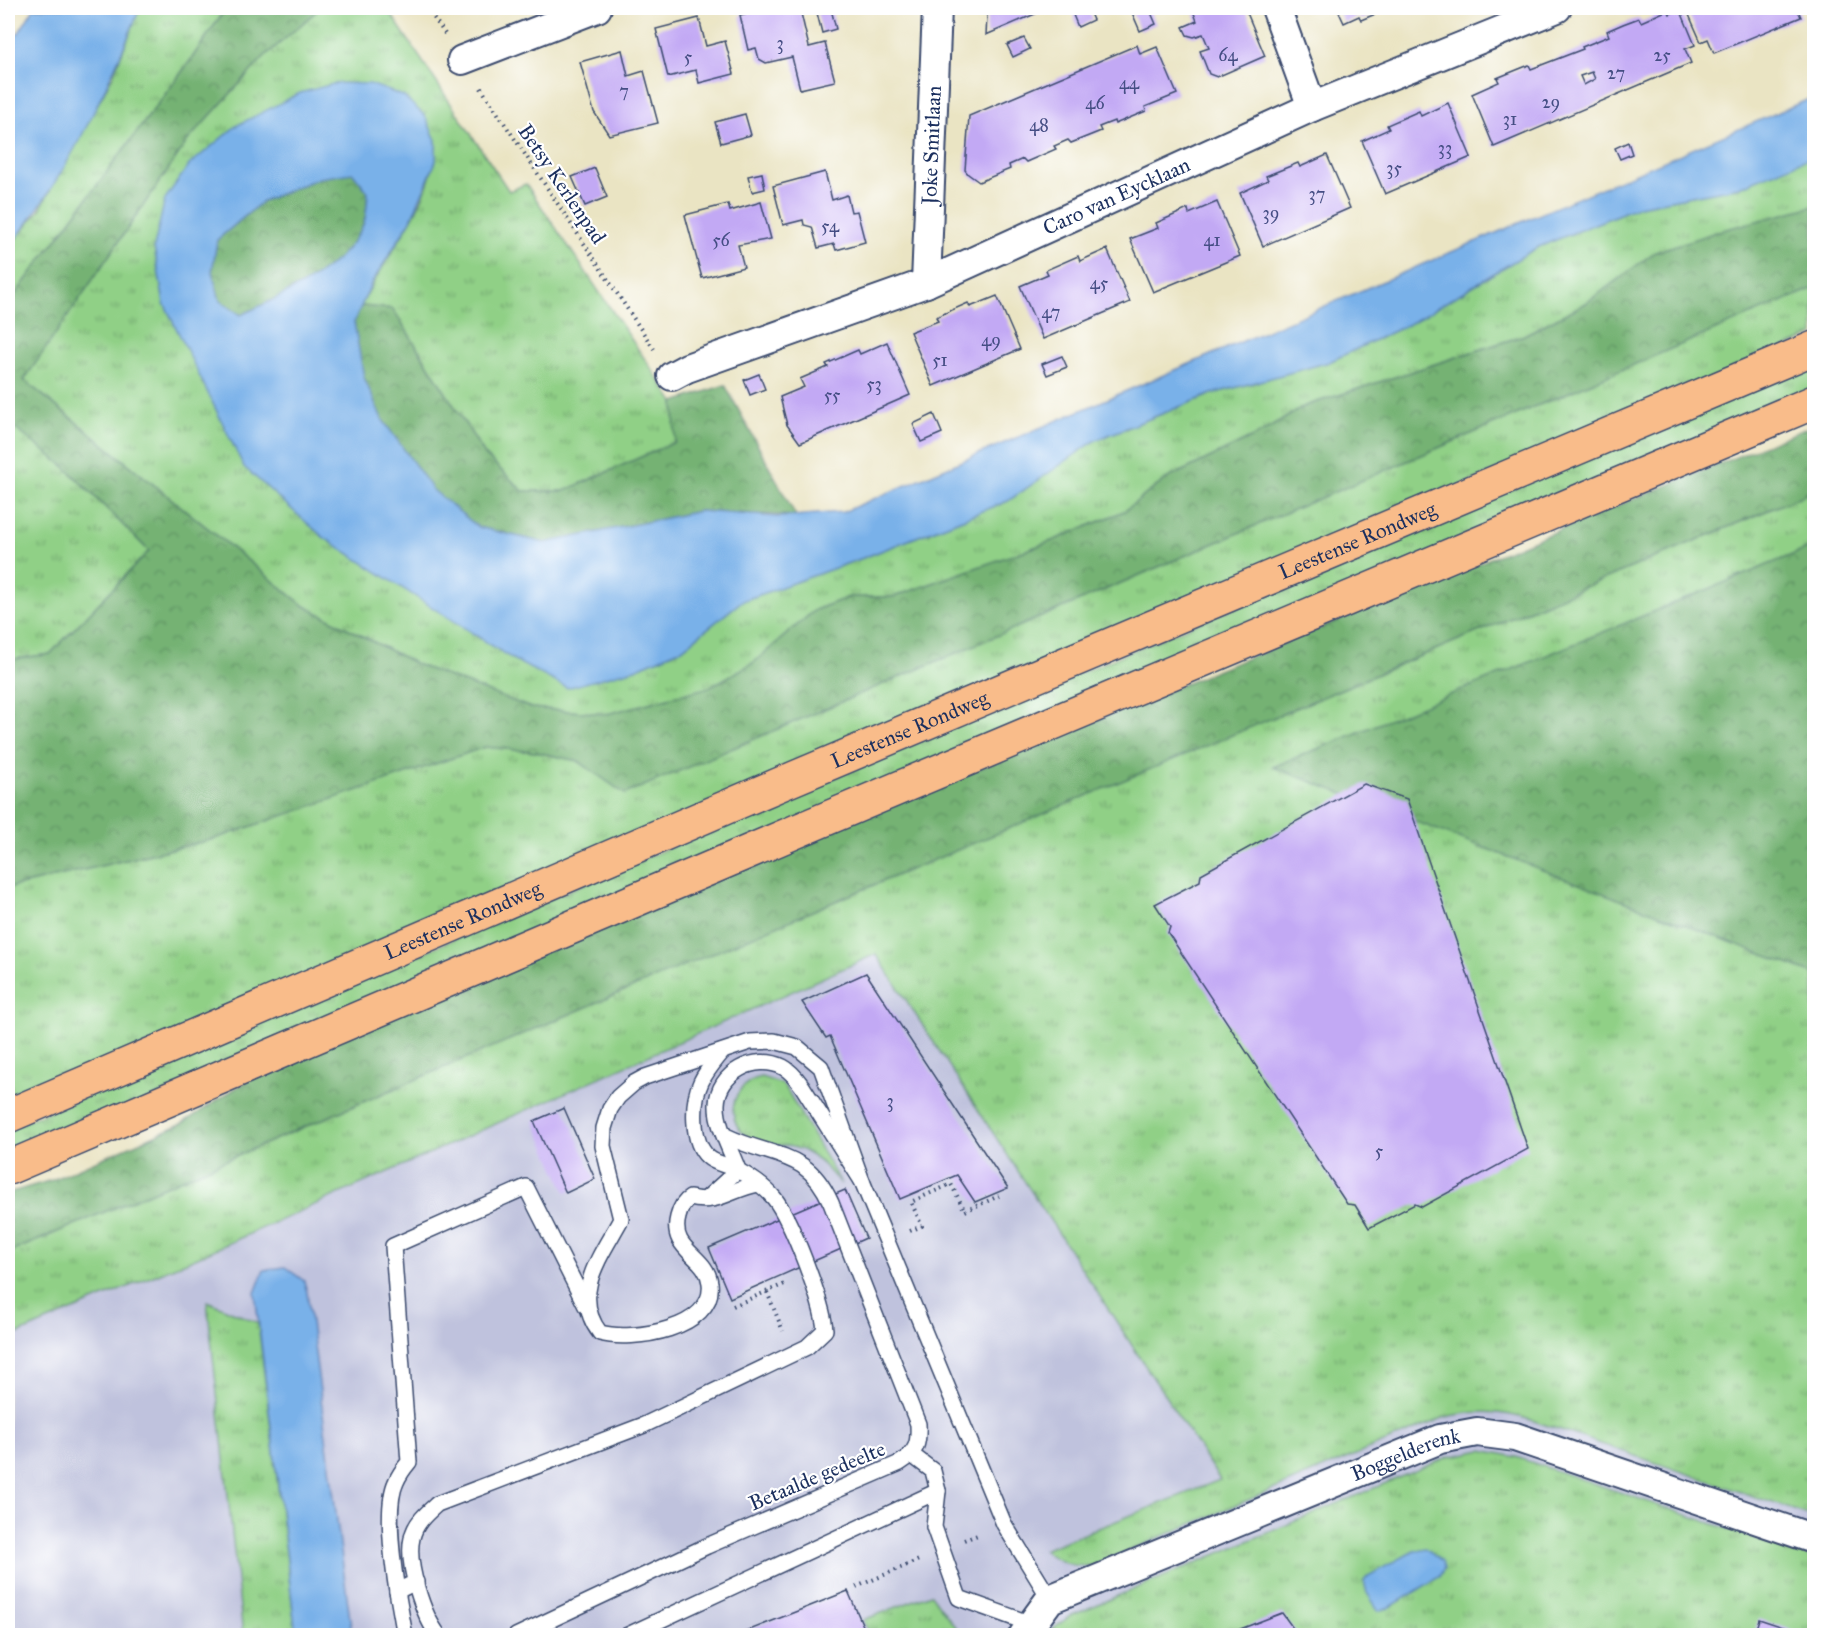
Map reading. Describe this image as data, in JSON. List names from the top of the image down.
{
  "streets": {
    "main road": ["Leestense Rondweg"],
    "street": ["Joke Smitlaan", "Caro van Eycklaan", "Boggelderenk"],
    "lane": ["Betaalde gedeelte"],
    "path": ["Betsy Kerlenpad"]
  },
  "crossings": [
    ["Joke Smitlaan", "Caro van Eycklaan"],
    ["Betsy Kerlenpad", "Caro van Eycklaan"]
  ],
  "house_numbers": [
    "3",
    "64",
    "25",
    "5",
    "27",
    "44",
    "7",
    "29",
    "46",
    "31",
    "48",
    "33",
    "35",
    "37",
    "39",
    "54",
    "56",
    "41",
    "45",
    "47",
    "49",
    "51",
    "53",
    "55",
    "3",
    "5"
  ]
}
